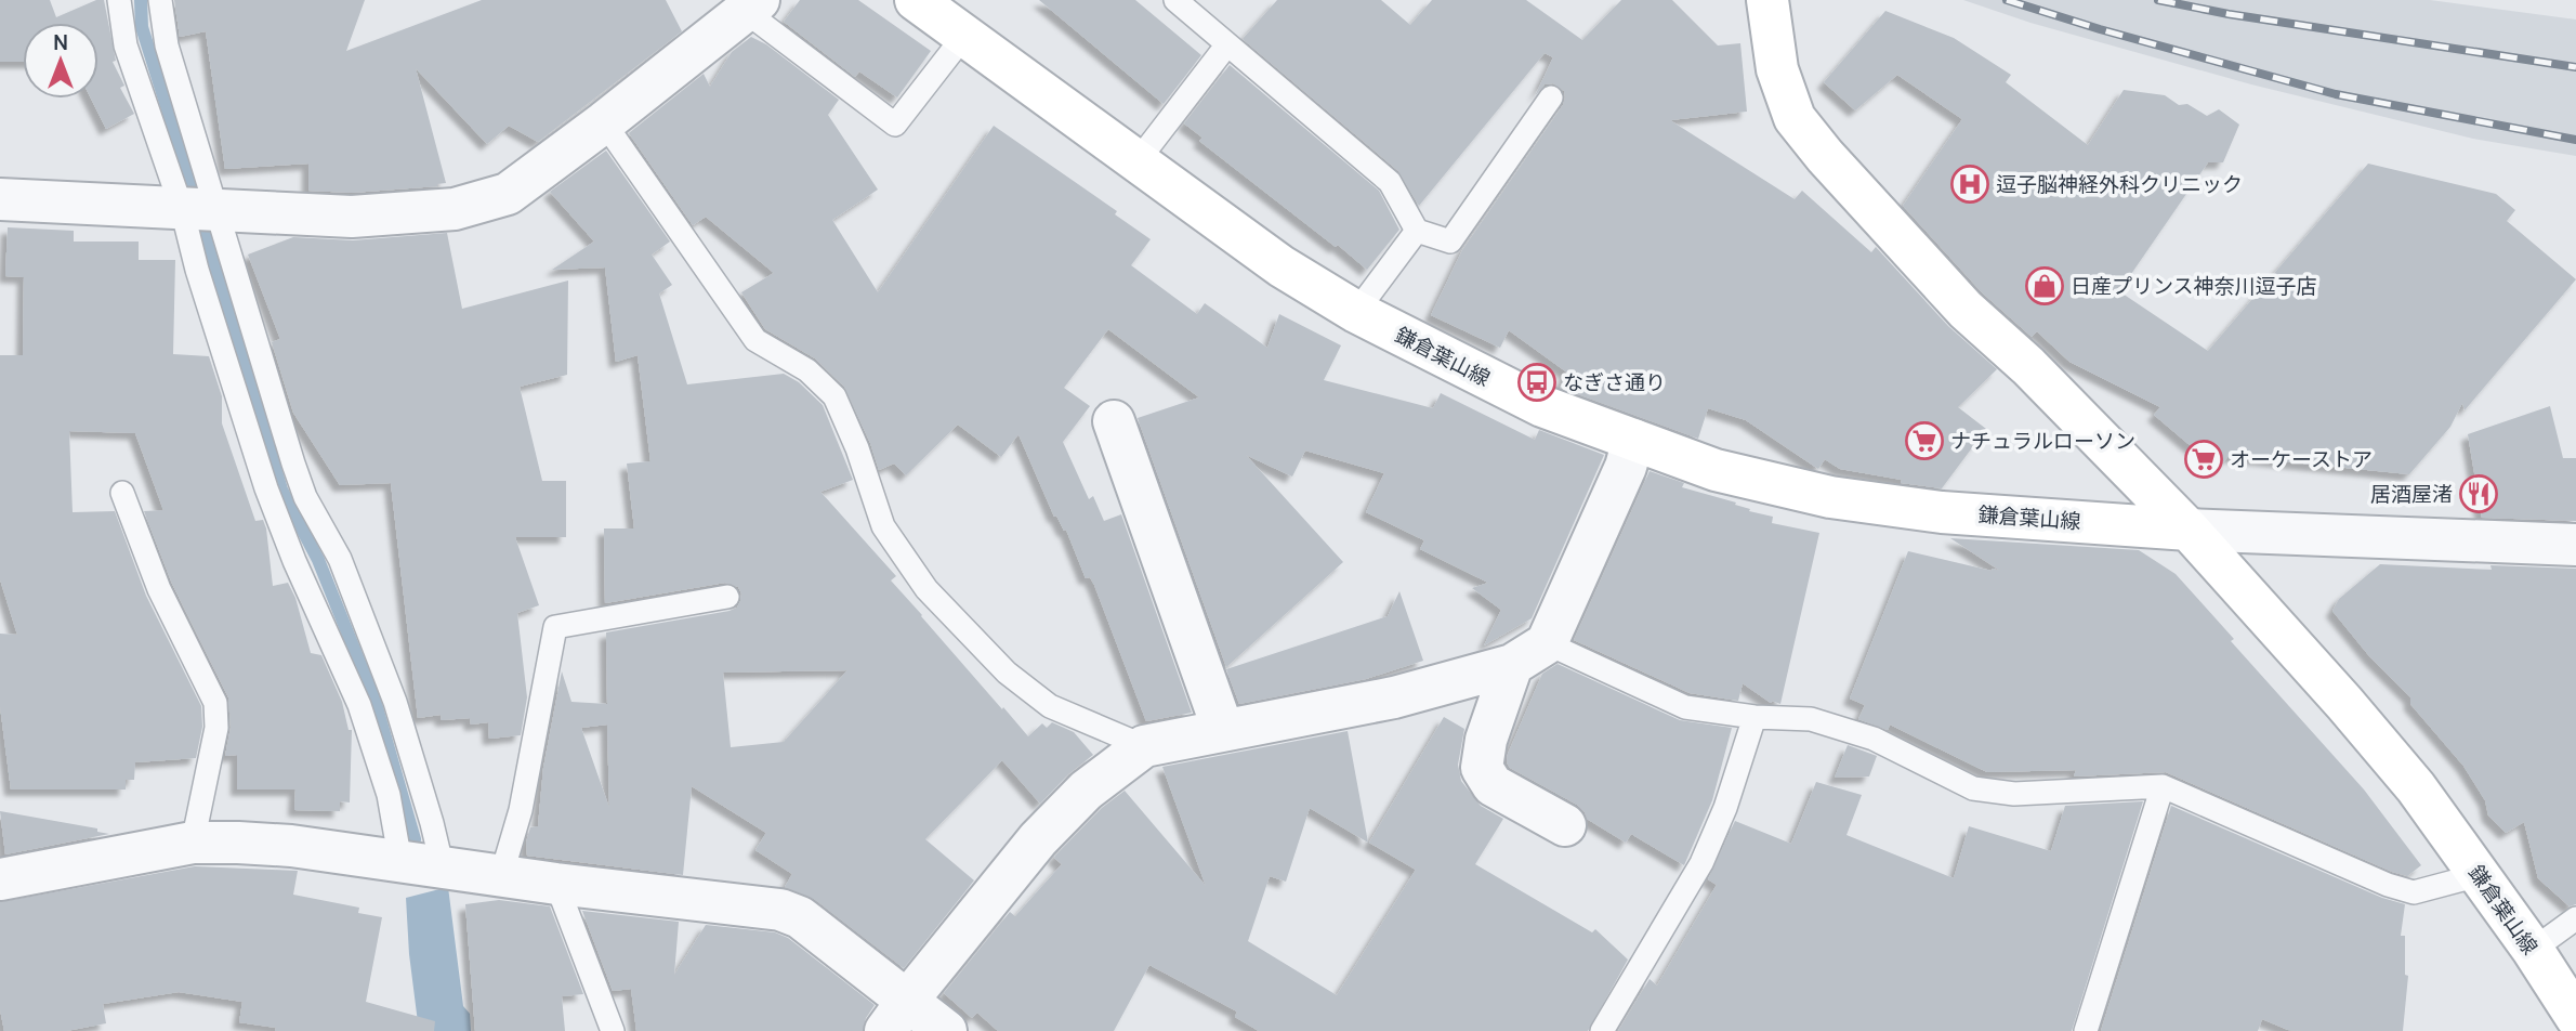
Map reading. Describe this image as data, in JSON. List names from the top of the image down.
{
  "streets": {
    "main road": ["鎌倉葉山線"]
  },
  "places": {
    "hospital": ["逗子脳神経外科クリニック"],
    "shop": ["日産プリンス神奈川逗子店"],
    "bus stop": ["なぎさ通り"],
    "supermarket": ["ナチュラルローソン", "オーケーストア"],
    "restaurant": ["居酒屋渚"]
  },
  "north": "top"
}
